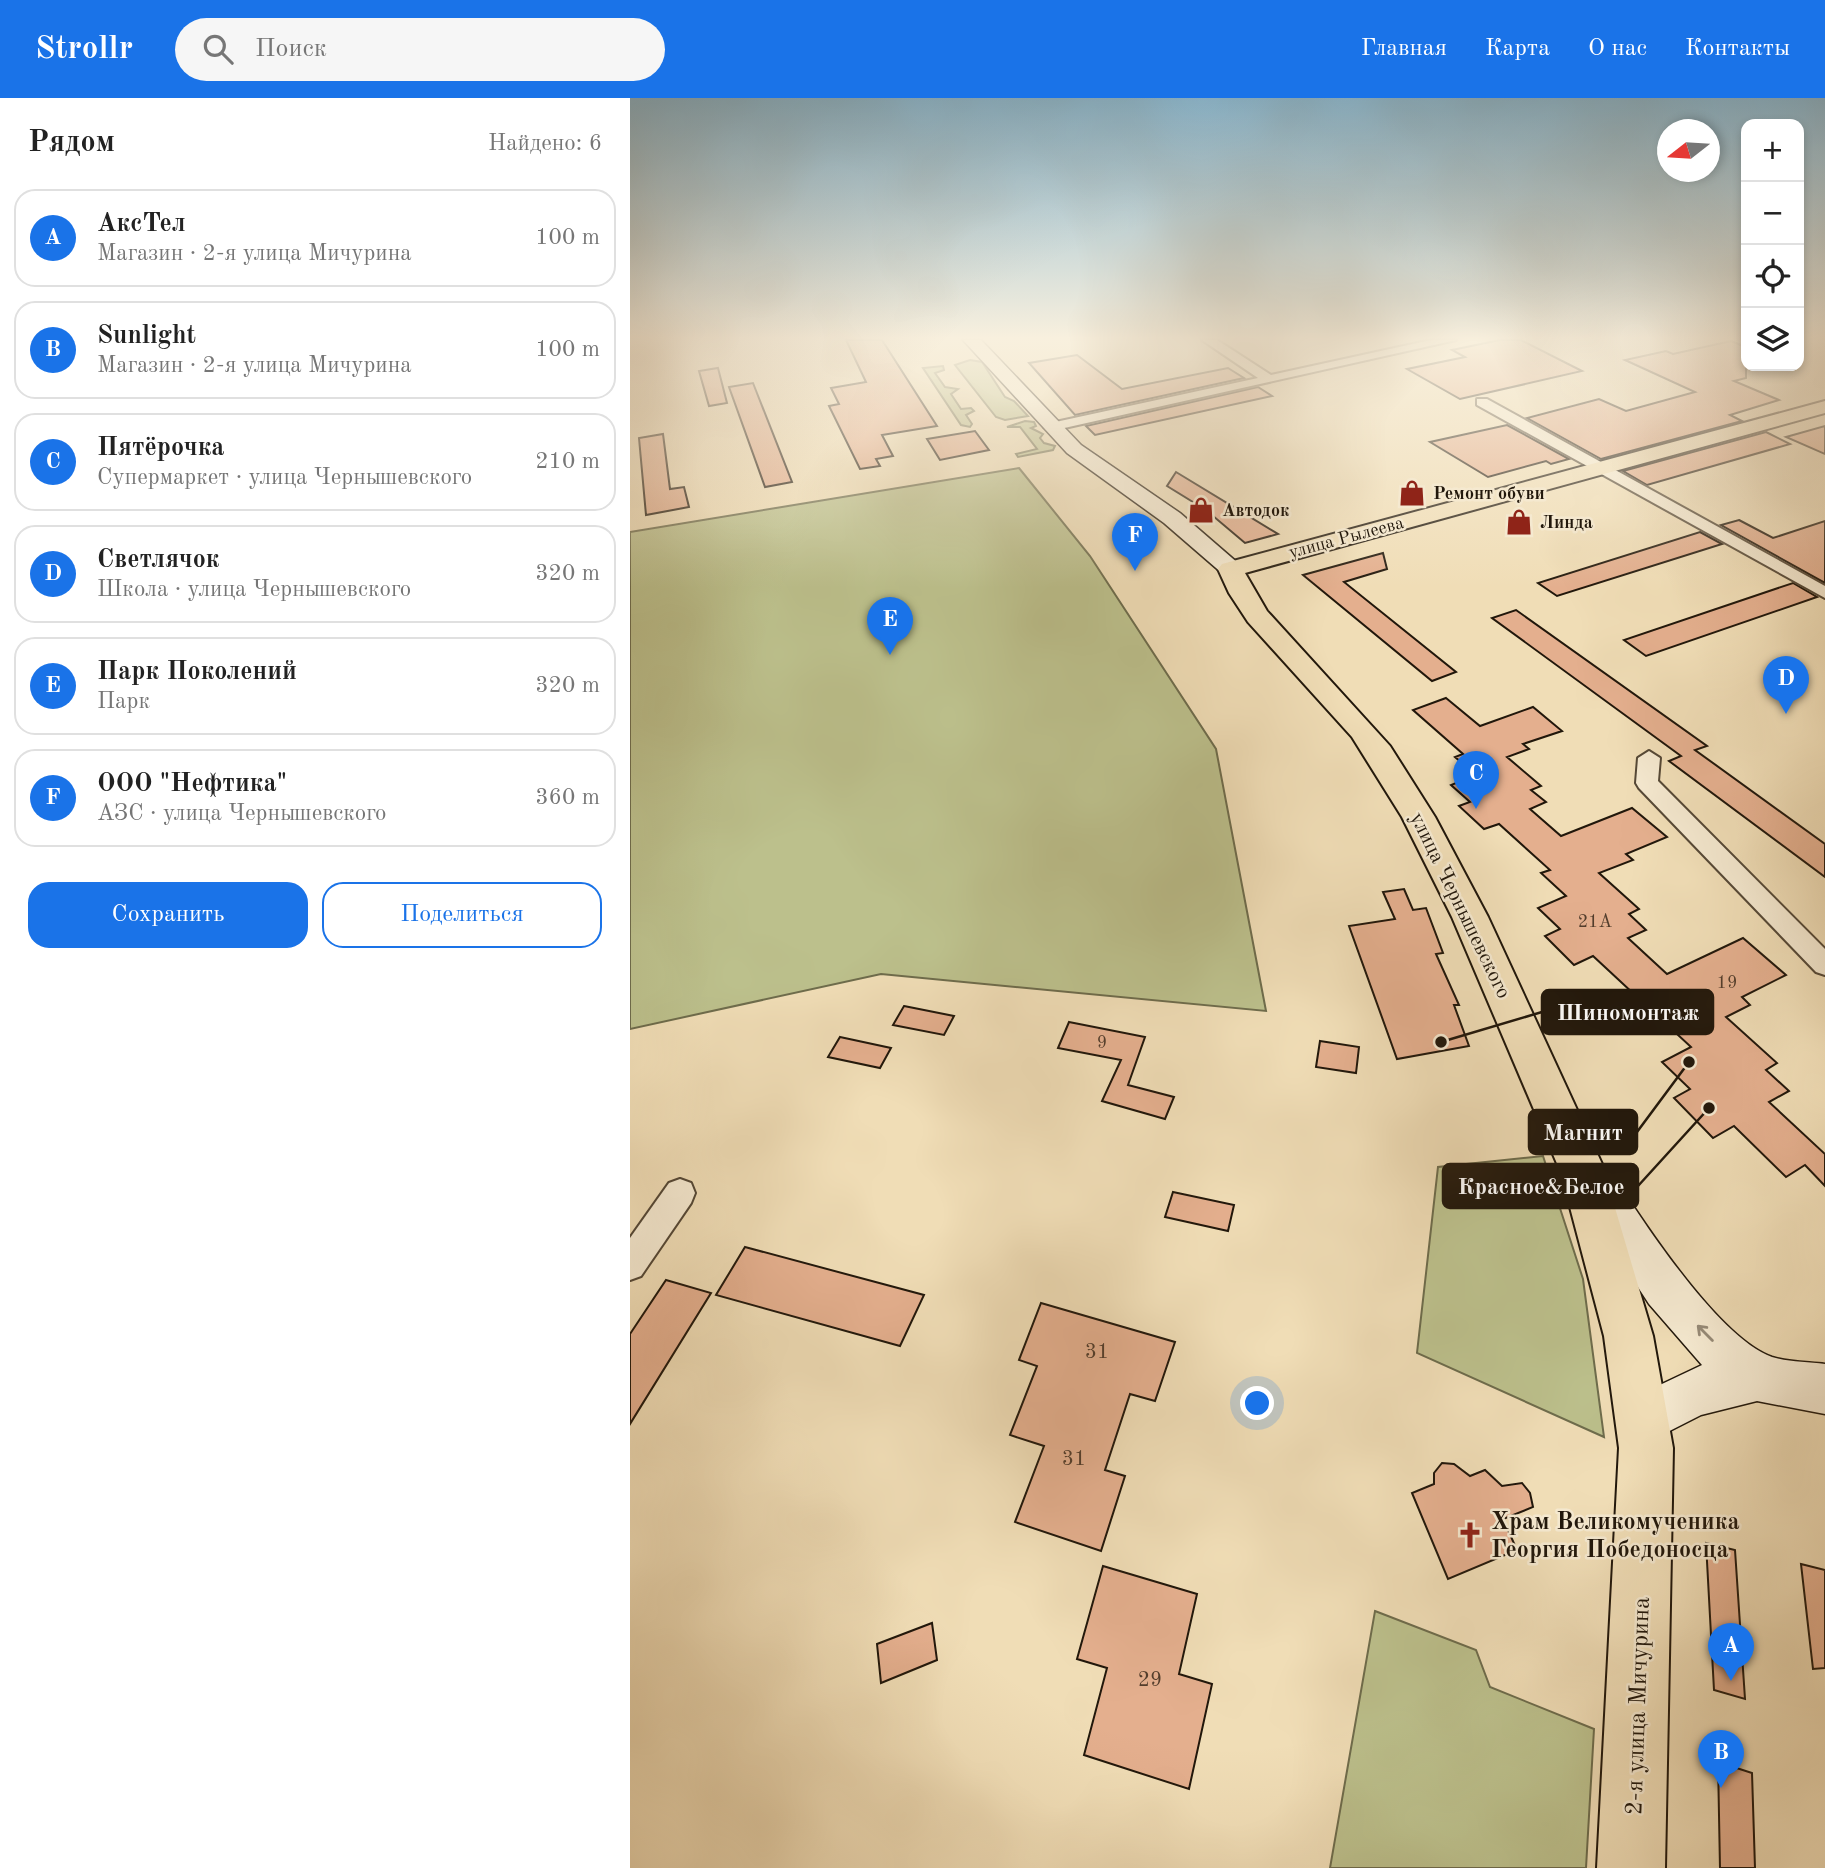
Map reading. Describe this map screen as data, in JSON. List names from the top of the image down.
{
  "streets": {
    "main road": ["улица Рылеева", "улица Чернышевского", "2-я улица Мичурина"]
  },
  "crossings": [
    ["улица Рылеева", "улица Чернышевского"],
    ["улица Чернышевского", "2-я улица Мичурина"]
  ],
  "places": {
    "shop": ["Ремонт обуви", "Автодок", "Линда"],
    "other": ["Шиномонтаж", "Магнит", "Красное&Белое"],
    "church": ["Храм Великомученика Георгия Победоносца"]
  },
  "house_numbers": [
    "21А",
    "19",
    "9",
    "31",
    "31",
    "29"
  ],
  "north": "left",
  "page": {
    "header": "Strollr",
    "search": "Поиск",
    "nav": [
      "Главная",
      "Карта",
      "О нас",
      "Контакты"
    ],
    "heading": ["Рядом", "Найдено: 6"],
    "map_buttons": ["+", "−"],
    "list": [
      {
        "mark": "A",
        "name": "АксТел",
        "note": "Магазин · 2-я улица Мичурина",
        "value": "100 m"
      },
      {
        "mark": "B",
        "name": "Sunlight",
        "note": "Магазин · 2-я улица Мичурина",
        "value": "100 m"
      },
      {
        "mark": "C",
        "name": "Пятёрочка",
        "note": "Супермаркет · улица Чернышевского",
        "value": "210 m"
      },
      {
        "mark": "D",
        "name": "Светлячок",
        "note": "Школа · улица Чернышевского",
        "value": "320 m"
      },
      {
        "mark": "E",
        "name": "Парк Поколений",
        "note": "Парк",
        "value": "320 m"
      },
      {
        "mark": "F",
        "name": "ООО \"Нефтика\"",
        "note": "АЗС · улица Чернышевского",
        "value": "360 m"
      }
    ],
    "pins": [
      "F",
      "E",
      "D",
      "C",
      "A",
      "B"
    ],
    "buttons": ["Сохранить", "Поделиться"]
  }
}
